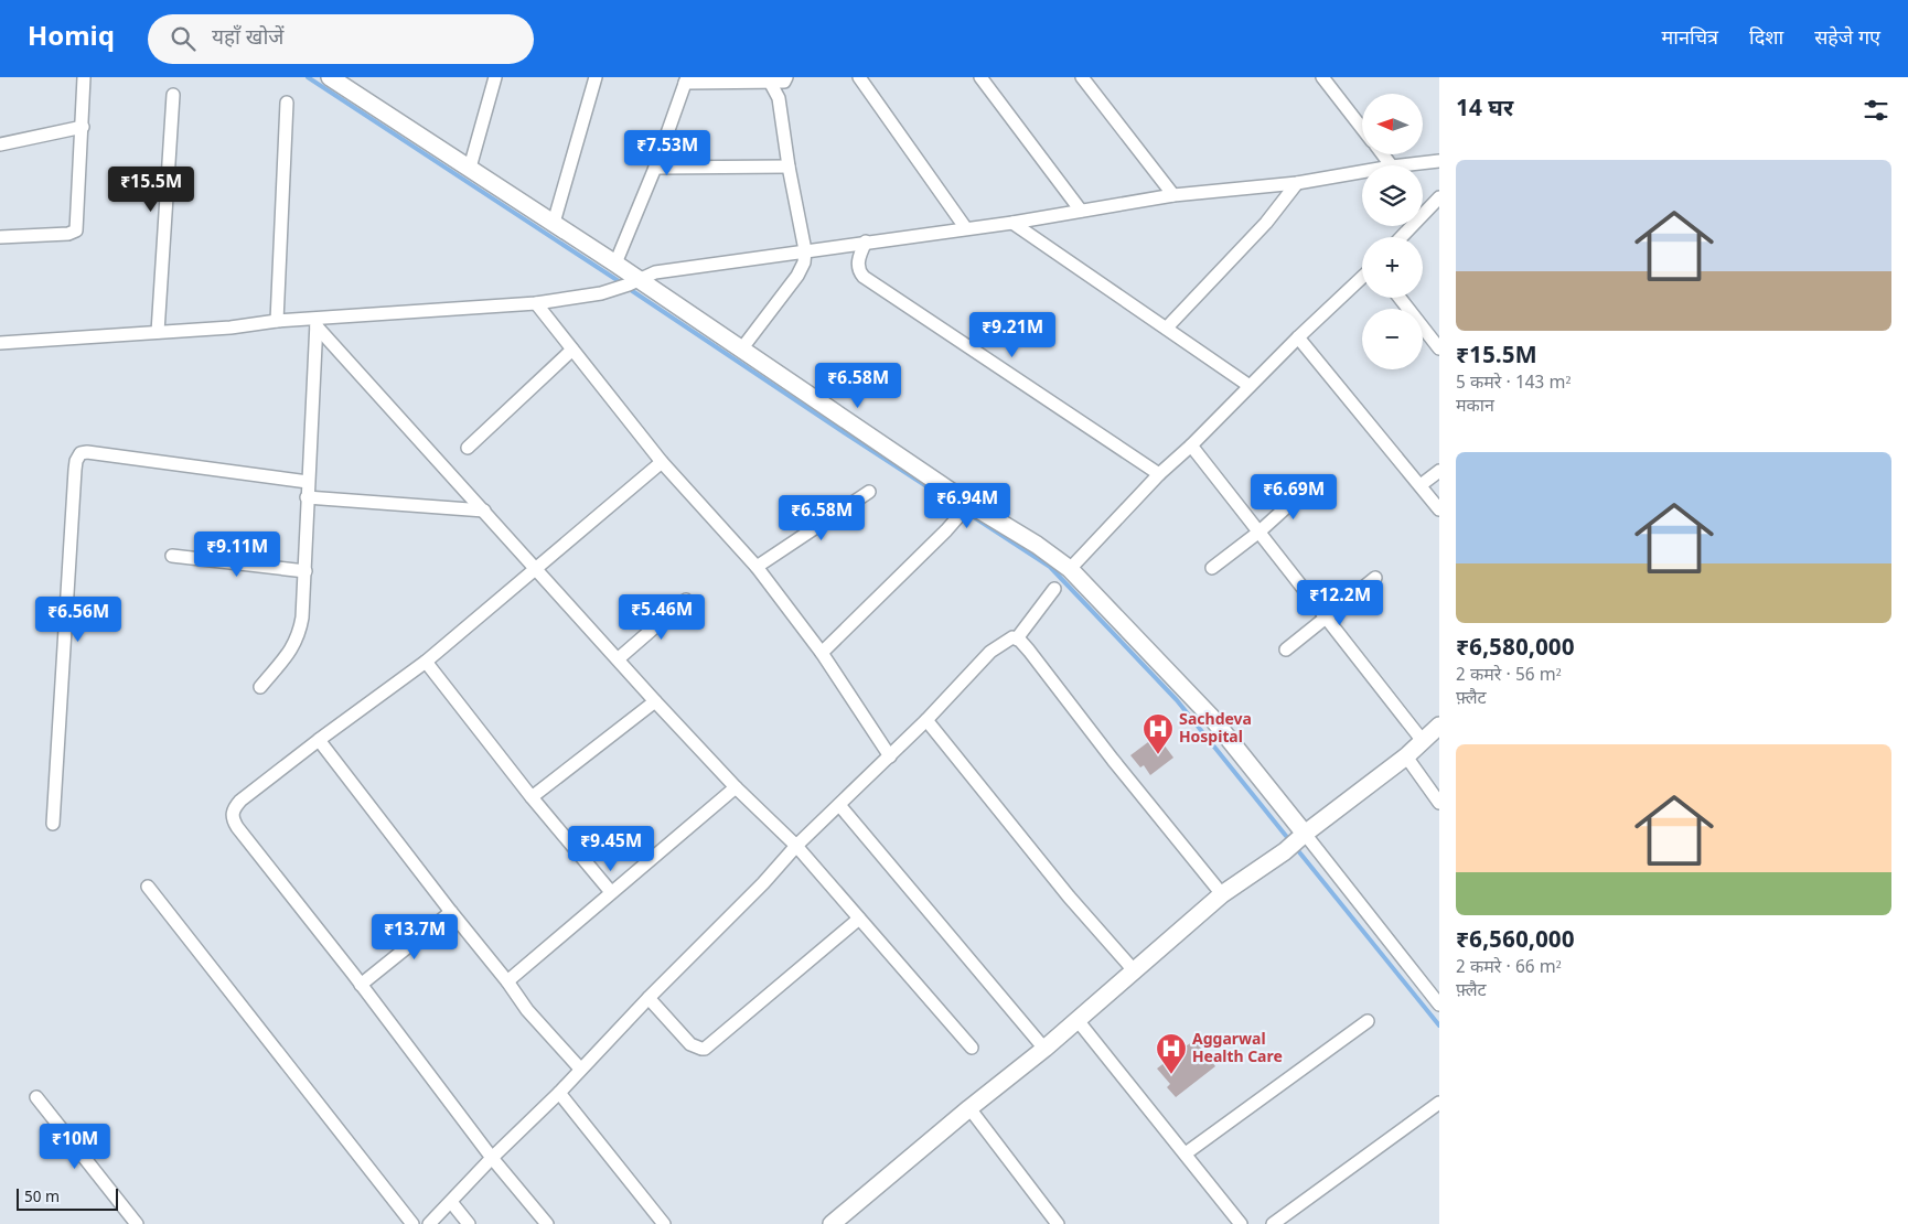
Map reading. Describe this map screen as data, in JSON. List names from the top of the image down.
{
  "places": {
    "hospital": ["Sachdeva Hospital", "Aggarwal Health Care"]
  },
  "scale_bar": "50 m",
  "north": "left",
  "page": {
    "header": "Homiq",
    "search": "यहाँ खोजें",
    "nav": ["मानचित्र", "दिशा", "सहेजे गए"],
    "heading": "14 घर",
    "map_buttons": ["+", "−"],
    "price": [
      "₹7.53M",
      "₹15.5M",
      "₹9.21M",
      "₹6.58M",
      "₹6.69M",
      "₹6.94M",
      "₹6.58M",
      "₹9.11M",
      "₹12.2M",
      "₹5.46M",
      "₹6.56M",
      "₹9.45M",
      "₹13.7M",
      "₹10M"
    ],
    "list": [
      {
        "name": "₹15.5M",
        "note": "5 कमरे · 143 m² · मकान"
      },
      {
        "name": "₹6,580,000",
        "note": "2 कमरे · 56 m² · फ़्लैट"
      },
      {
        "name": "₹6,560,000",
        "note": "2 कमरे · 66 m² · फ़्लैट"
      }
    ],
    "scale": "50 m"
  }
}
